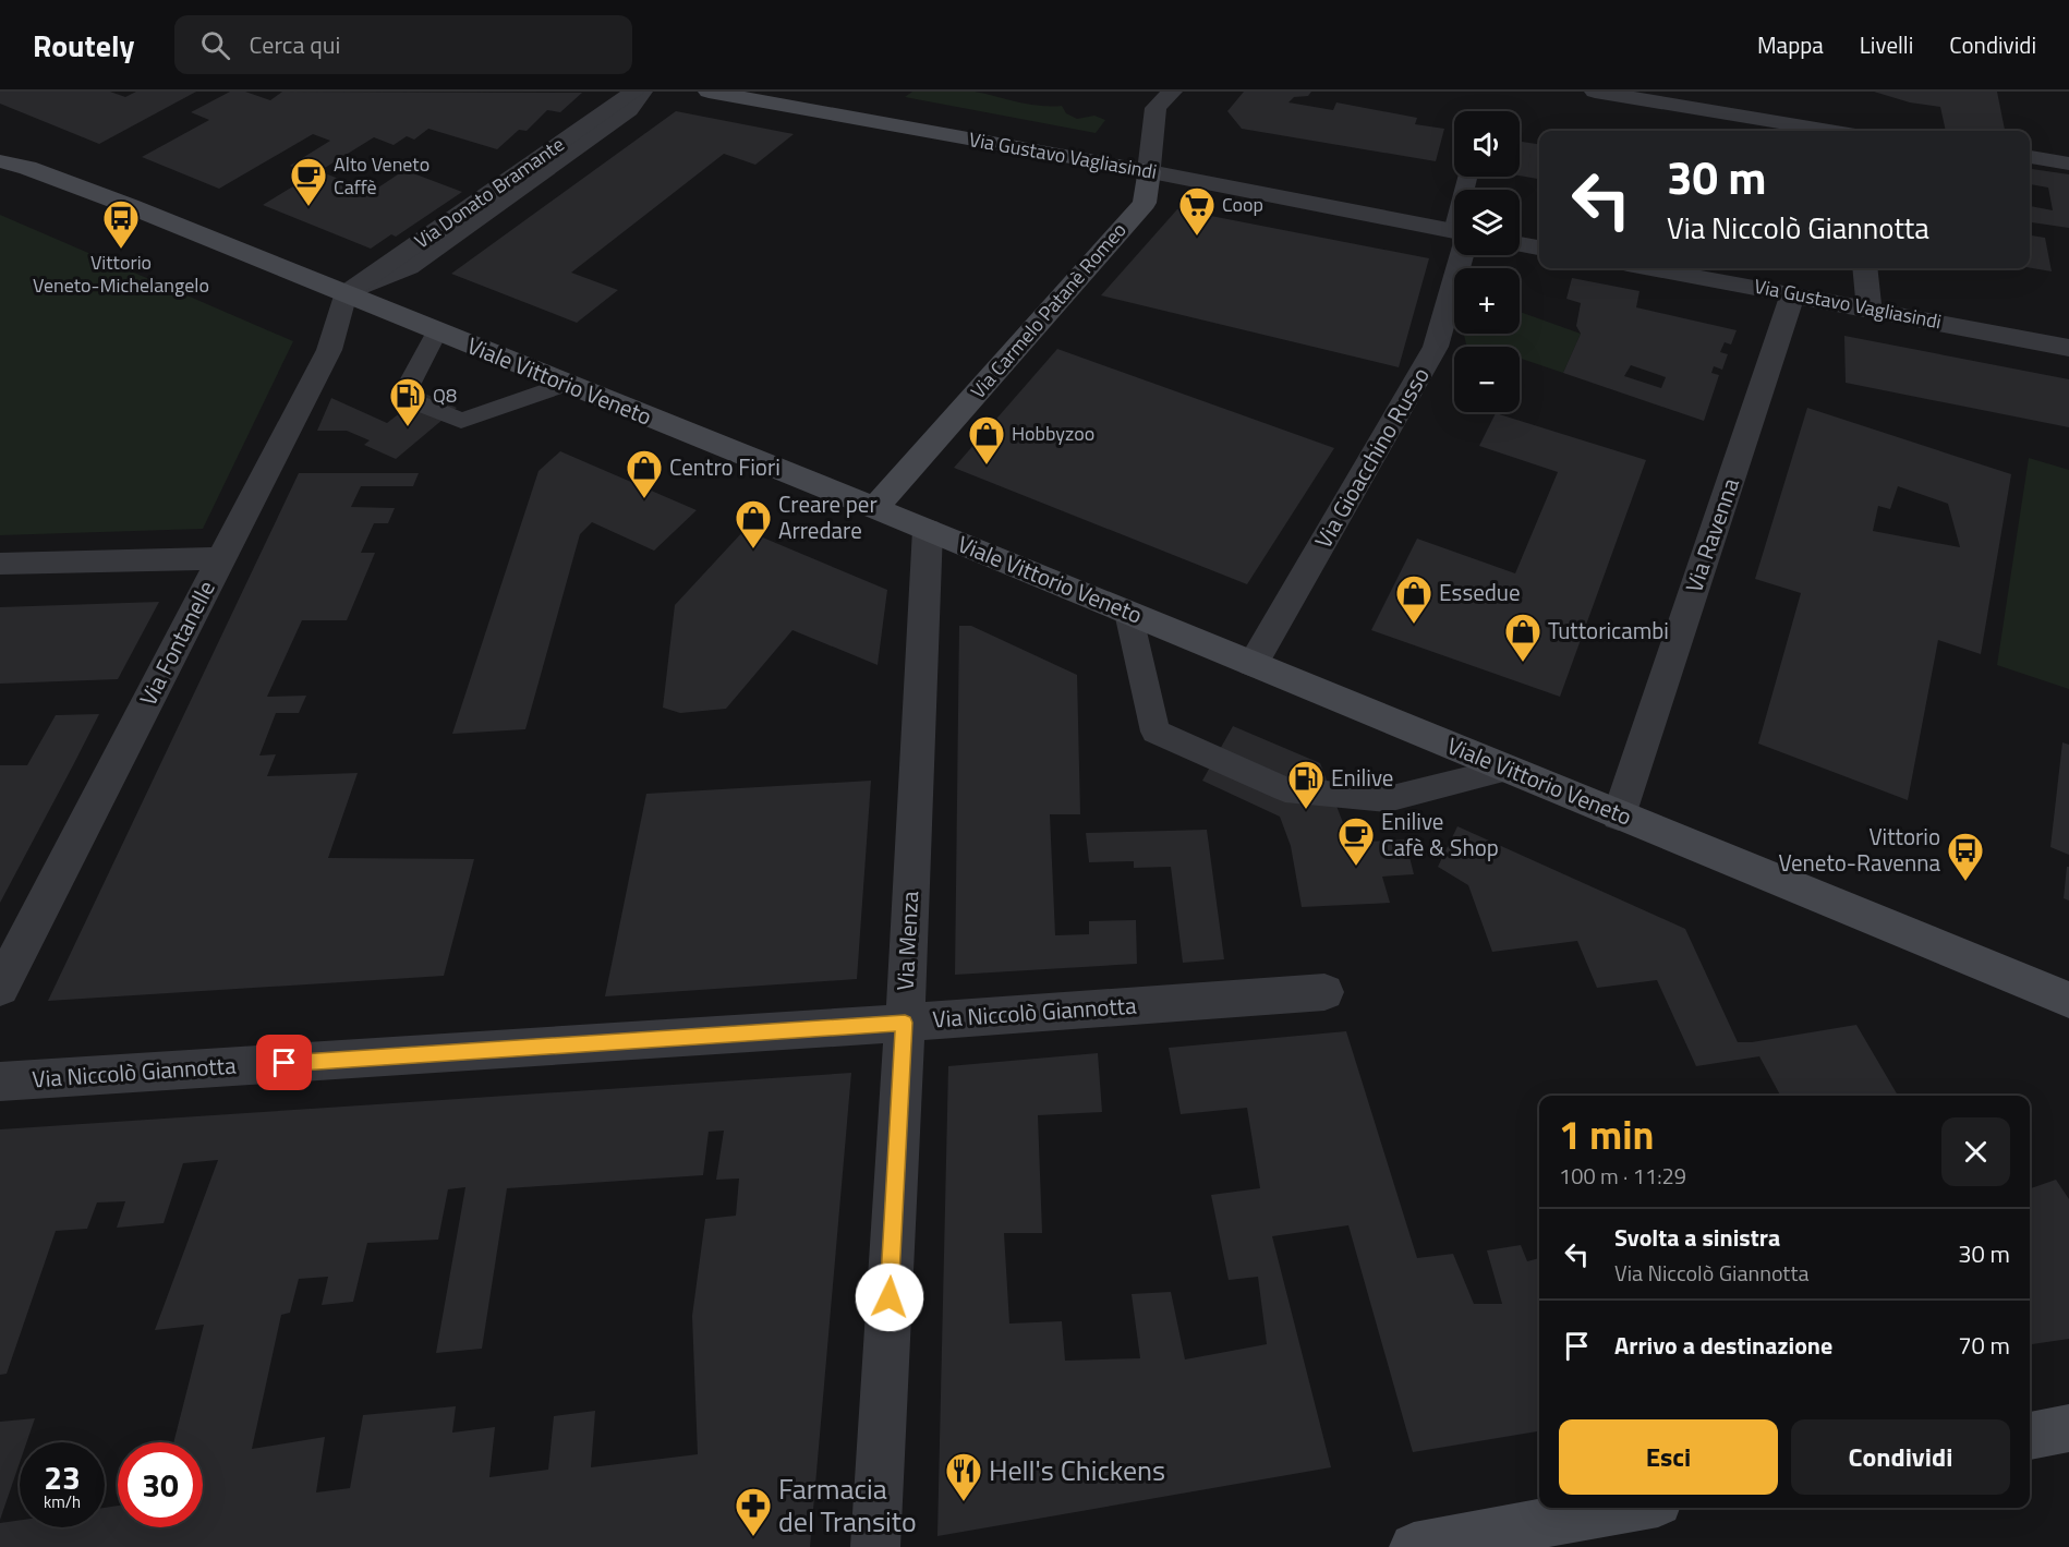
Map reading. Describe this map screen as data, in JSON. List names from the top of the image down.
{
  "streets": {
    "main road": ["Via Gustavo Vagliasindi", "Via Carmelo Patanè Romeo", "Viale Vittorio Veneto"],
    "street": [
      "Via Donato Bramante",
      "Via Gioacchino Russo",
      "Via Ravenna",
      "Via Fontanelle",
      "Via Menza",
      "Via Niccolò Giannotta"
    ]
  },
  "crossings": [
    ["Via Gustavo Vagliasindi", "Via Carmelo Patanè Romeo"],
    ["Via Gustavo Vagliasindi", "Via Ravenna"],
    ["Via Donato Bramante", "Viale Vittorio Veneto"],
    ["Via Donato Bramante", "Via Fontanelle"],
    ["Via Carmelo Patanè Romeo", "Viale Vittorio Veneto"],
    ["Viale Vittorio Veneto", "Via Gioacchino Russo"],
    ["Viale Vittorio Veneto", "Via Ravenna"],
    ["Viale Vittorio Veneto", "Via Fontanelle"],
    ["Viale Vittorio Veneto", "Via Menza"],
    ["Via Menza", "Via Niccolò Giannotta"]
  ],
  "places": {
    "cafe": ["Alto Veneto Caffè", "Enilive Cafè & Shop"],
    "supermarket": ["Coop"],
    "bus stop": ["Vittorio Veneto-Michelangelo", "Vittorio Veneto-Ravenna"],
    "fuel station": ["Q8", "Enilive"],
    "shop": [
      "Hobbyzoo",
      "Centro Fiori",
      "Creare per Arredare",
      "Essedue",
      "Tuttoricambi"
    ],
    "restaurant": ["Hell's Chickens"],
    "pharmacy": ["Farmacia del Transito"]
  },
  "page": {
    "header": "Routely",
    "search": "Cerca qui",
    "nav": ["Mappa", "Livelli", "Condividi"],
    "map_buttons": ["+", "−"],
    "turn": ["30 m", "Via Niccolò Giannotta"],
    "heading": ["1 min", "100 m · 11:29"],
    "list": [
      {
        "name": "Svolta a sinistra",
        "note": "Via Niccolò Giannotta",
        "value": "30 m"
      },
      {
        "name": "Arrivo a destinazione",
        "value": "70 m"
      }
    ],
    "buttons": ["Esci", "Condividi"],
    "speed": "23 km/h",
    "limit": "30"
  }
}
